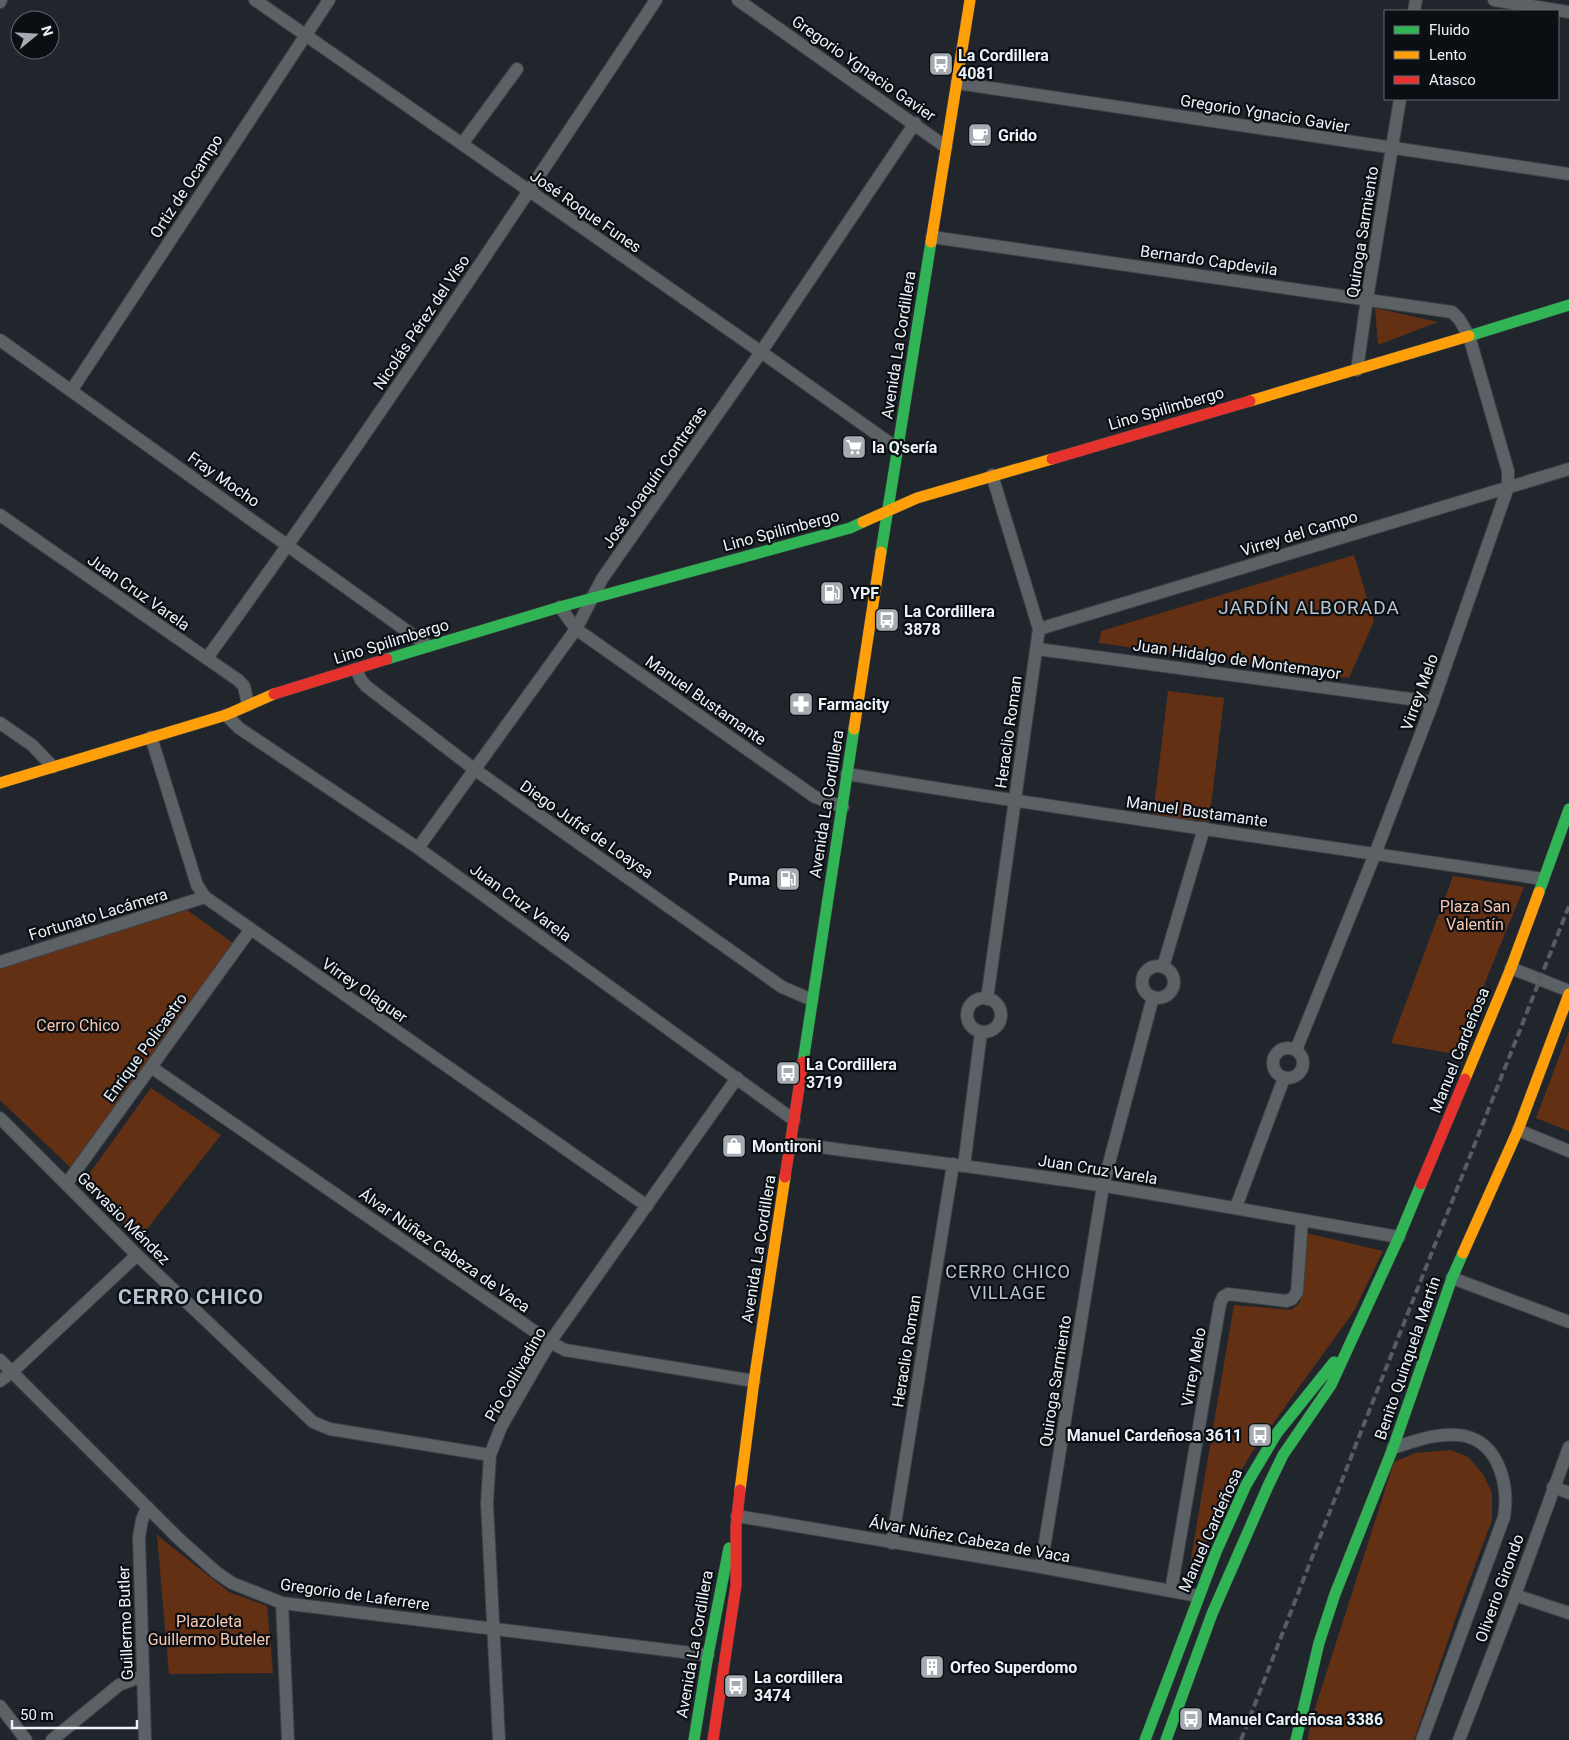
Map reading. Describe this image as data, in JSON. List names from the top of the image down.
{
  "streets": {
    "main road": [
      "Avenida La Cordillera",
      "Lino Spilimbergo",
      "Manuel Cardeñosa",
      "Benito Quinquela Martín"
    ],
    "street": [
      "Gregorio Ygnacio Gavier",
      "Ortiz de Ocampo",
      "José Roque Funes",
      "Quiroga Sarmiento",
      "Bernardo Capdevila",
      "Nicolás Pérez del Viso",
      "José Joaquín Contreras",
      "Fray Mocho",
      "Virrey del Campo",
      "Juan Cruz Varela",
      "Juan Hidalgo de Montemayor",
      "Virrey Melo",
      "Manuel Bustamante",
      "Heraclio Roman",
      "Diego Jufré de Loaysa",
      "Fortunato Lacámera",
      "Virrey Olaguer",
      "Enrique Policastro",
      "Gervasio Méndez",
      "Álvar Núñez Cabeza de Vaca",
      "Pío Collivadino",
      "Oliverio Girondo",
      "Gregorio de Laferrere",
      "Guillermo Butler"
    ]
  },
  "crossings": [
    ["Gregorio Ygnacio Gavier", "Quiroga Sarmiento"],
    ["Gregorio Ygnacio Gavier", "Avenida La Cordillera"],
    ["Gregorio Ygnacio Gavier", "José Joaquín Contreras"],
    ["Ortiz de Ocampo", "José Roque Funes"],
    ["Ortiz de Ocampo", "Fray Mocho"],
    ["José Roque Funes", "Nicolás Pérez del Viso"],
    ["José Roque Funes", "Avenida La Cordillera"],
    ["José Roque Funes", "José Joaquín Contreras"],
    ["Quiroga Sarmiento", "Bernardo Capdevila"],
    ["Quiroga Sarmiento", "Lino Spilimbergo"],
    ["Quiroga Sarmiento", "Juan Cruz Varela"],
    ["Quiroga Sarmiento", "Álvar Núñez Cabeza de Vaca"],
    ["Bernardo Capdevila", "Avenida La Cordillera"],
    ["Bernardo Capdevila", "Lino Spilimbergo"],
    ["Bernardo Capdevila", "Virrey Melo"],
    ["Nicolás Pérez del Viso", "Fray Mocho"],
    ["Nicolás Pérez del Viso", "Juan Cruz Varela"],
    ["Avenida La Cordillera", "Lino Spilimbergo"],
    ["Avenida La Cordillera", "Juan Cruz Varela"],
    ["Avenida La Cordillera", "Manuel Bustamante"],
    ["Avenida La Cordillera", "Diego Jufré de Loaysa"],
    ["Avenida La Cordillera", "Álvar Núñez Cabeza de Vaca"],
    ["Avenida La Cordillera", "Gregorio de Laferrere"],
    ["Lino Spilimbergo", "José Joaquín Contreras"],
    ["Lino Spilimbergo", "Fray Mocho"],
    ["Lino Spilimbergo", "Juan Cruz Varela"],
    ["Lino Spilimbergo", "Virrey Melo"],
    ["Lino Spilimbergo", "Manuel Bustamante"],
    ["Lino Spilimbergo", "Heraclio Roman"],
    ["Lino Spilimbergo", "Diego Jufré de Loaysa"],
    ["Lino Spilimbergo", "Virrey Olaguer"],
    ["José Joaquín Contreras", "Juan Cruz Varela"],
    ["José Joaquín Contreras", "Manuel Bustamante"],
    ["José Joaquín Contreras", "Diego Jufré de Loaysa"],
    ["Virrey del Campo", "Virrey Melo"],
    ["Virrey del Campo", "Heraclio Roman"],
    ["Juan Cruz Varela", "Virrey Melo"],
    ["Juan Cruz Varela", "Heraclio Roman"],
    ["Juan Cruz Varela", "Manuel Cardeñosa"],
    ["Juan Cruz Varela", "Pío Collivadino"],
    ["Juan Hidalgo de Montemayor", "Virrey Melo"],
    ["Juan Hidalgo de Montemayor", "Heraclio Roman"],
    ["Virrey Melo", "Manuel Bustamante"],
    ["Virrey Melo", "Álvar Núñez Cabeza de Vaca"],
    ["Manuel Bustamante", "Heraclio Roman"],
    ["Manuel Bustamante", "Manuel Cardeñosa"],
    ["Heraclio Roman", "Álvar Núñez Cabeza de Vaca"],
    ["Fortunato Lacámera", "Virrey Olaguer"],
    ["Virrey Olaguer", "Enrique Policastro"],
    ["Virrey Olaguer", "Pío Collivadino"],
    ["Enrique Policastro", "Gervasio Méndez"],
    ["Enrique Policastro", "Álvar Núñez Cabeza de Vaca"],
    ["Manuel Cardeñosa", "Álvar Núñez Cabeza de Vaca"],
    ["Gervasio Méndez", "Pío Collivadino"],
    ["Álvar Núñez Cabeza de Vaca", "Pío Collivadino"],
    ["Pío Collivadino", "Gregorio de Laferrere"],
    ["Gregorio de Laferrere", "Guillermo Butler"]
  ],
  "districts": ["JARDÍN ALBORADA", "CERRO CHICO VILLAGE", "CERRO CHICO"],
  "parks": ["Plaza San Valentín", "Cerro Chico", "Plazoleta Guillermo Buteler"],
  "places": {
    "bus stop": [
      "La Cordillera 4081",
      "La Cordillera 3878",
      "La Cordillera 3719",
      "Manuel Cardeñosa 3611",
      "La cordillera 3474",
      "Manuel Cardeñosa 3386"
    ],
    "cafe": ["Grido"],
    "supermarket": ["la Q'sería"],
    "fuel station": ["YPF", "Puma"],
    "pharmacy": ["Farmacity"],
    "shop": ["Montironi"],
    "building": ["Orfeo Superdomo"]
  },
  "legend": ["Fluido", "Lento", "Atasco"],
  "scale_bar": "50 m",
  "north": "right"
}
